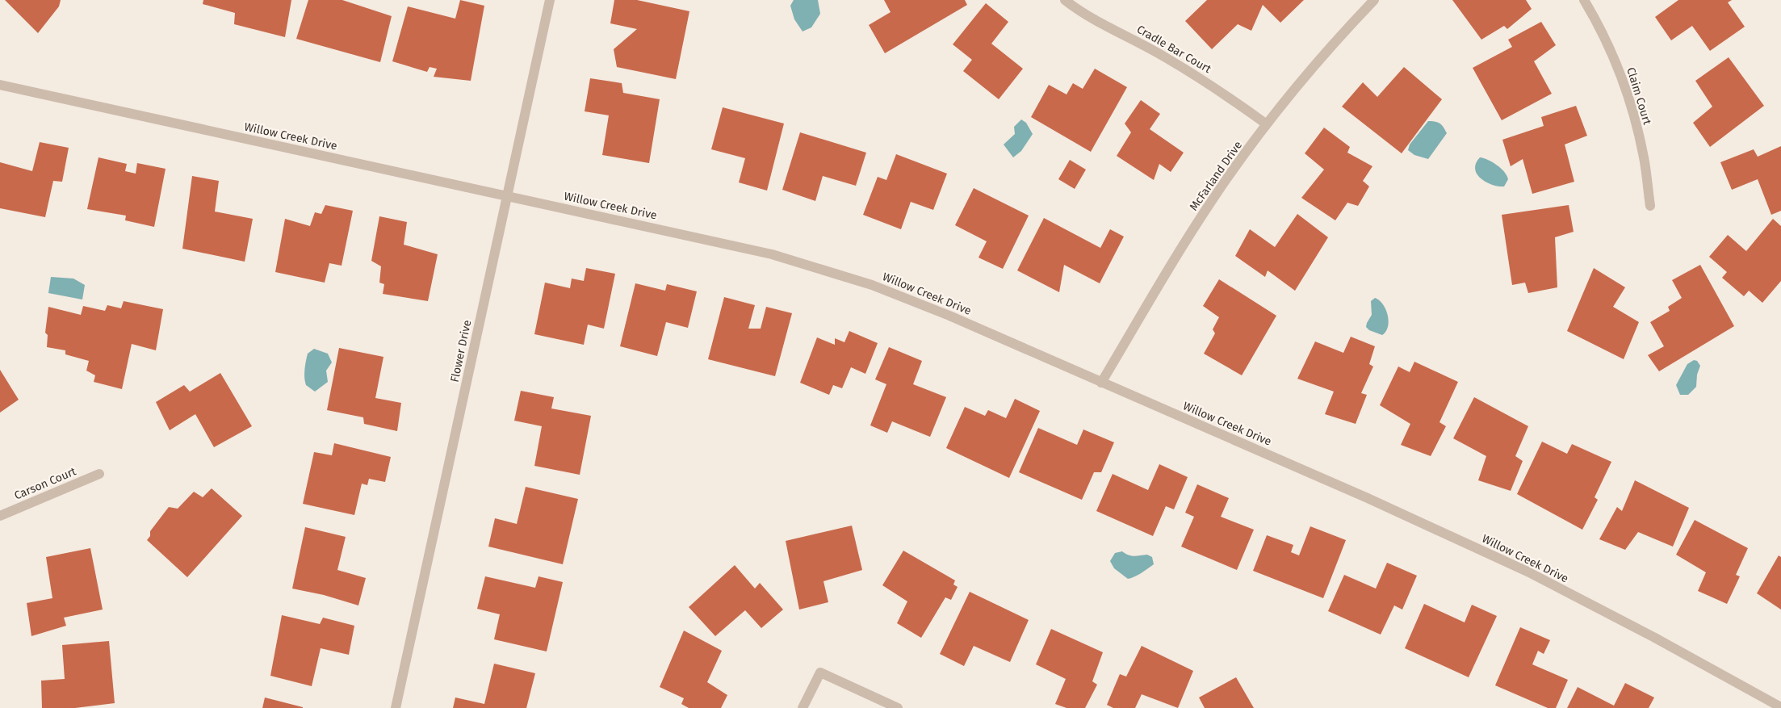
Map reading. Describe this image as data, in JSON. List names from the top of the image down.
{
  "streets": {
    "street": [
      "Cradle Bar Court",
      "Claim Court",
      "Willow Creek Drive",
      "McFarland Drive",
      "Flower Drive",
      "Carson Court"
    ]
  },
  "crossings": [
    ["Cradle Bar Court", "McFarland Drive"],
    ["Willow Creek Drive", "McFarland Drive"],
    ["Willow Creek Drive", "Flower Drive"]
  ]
}
